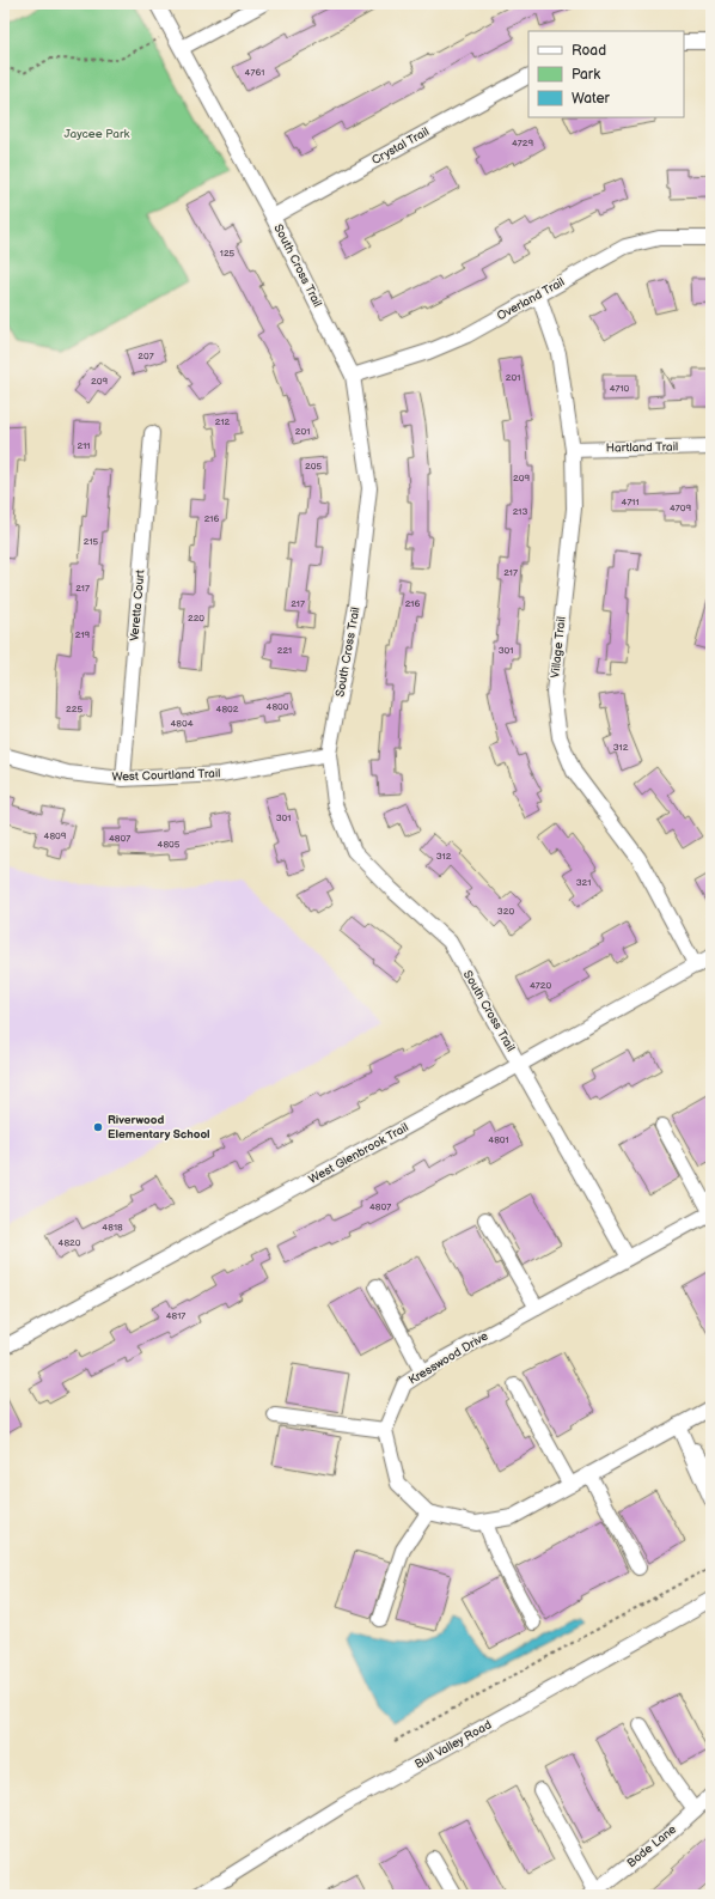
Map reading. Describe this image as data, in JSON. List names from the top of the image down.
{
  "streets": {
    "street": [
      "Crystal Trail",
      "South Cross Trail",
      "Overland Trail",
      "Hartland Trail",
      "Veretta Court",
      "Village Trail",
      "West Courtland Trail",
      "West Glenbrook Trail",
      "Kresswood Drive",
      "Bull Valley Road",
      "Bode Lane"
    ]
  },
  "crossings": [
    ["Crystal Trail", "South Cross Trail"],
    ["South Cross Trail", "Overland Trail"],
    ["South Cross Trail", "West Courtland Trail"],
    ["South Cross Trail", "West Glenbrook Trail"],
    ["South Cross Trail", "Kresswood Drive"],
    ["Overland Trail", "Village Trail"],
    ["Hartland Trail", "Village Trail"],
    ["Veretta Court", "West Courtland Trail"],
    ["Village Trail", "West Glenbrook Trail"]
  ],
  "parks": ["Jaycee Park"],
  "places": ["Riverwood Elementary School"],
  "house_numbers": [
    "4761",
    "4729",
    "125",
    "207",
    "201",
    "209",
    "4710",
    "212",
    "201",
    "211",
    "205",
    "209",
    "4711",
    "4709",
    "213",
    "216",
    "215",
    "217",
    "217",
    "217",
    "216",
    "220",
    "219",
    "221",
    "301",
    "4800",
    "225",
    "4802",
    "4804",
    "312",
    "301",
    "4809",
    "4807",
    "4805",
    "312",
    "321",
    "320",
    "4720",
    "4801",
    "4807",
    "4818",
    "4820",
    "4817"
  ],
  "legend": ["Road", "Park", "Water"]
}
